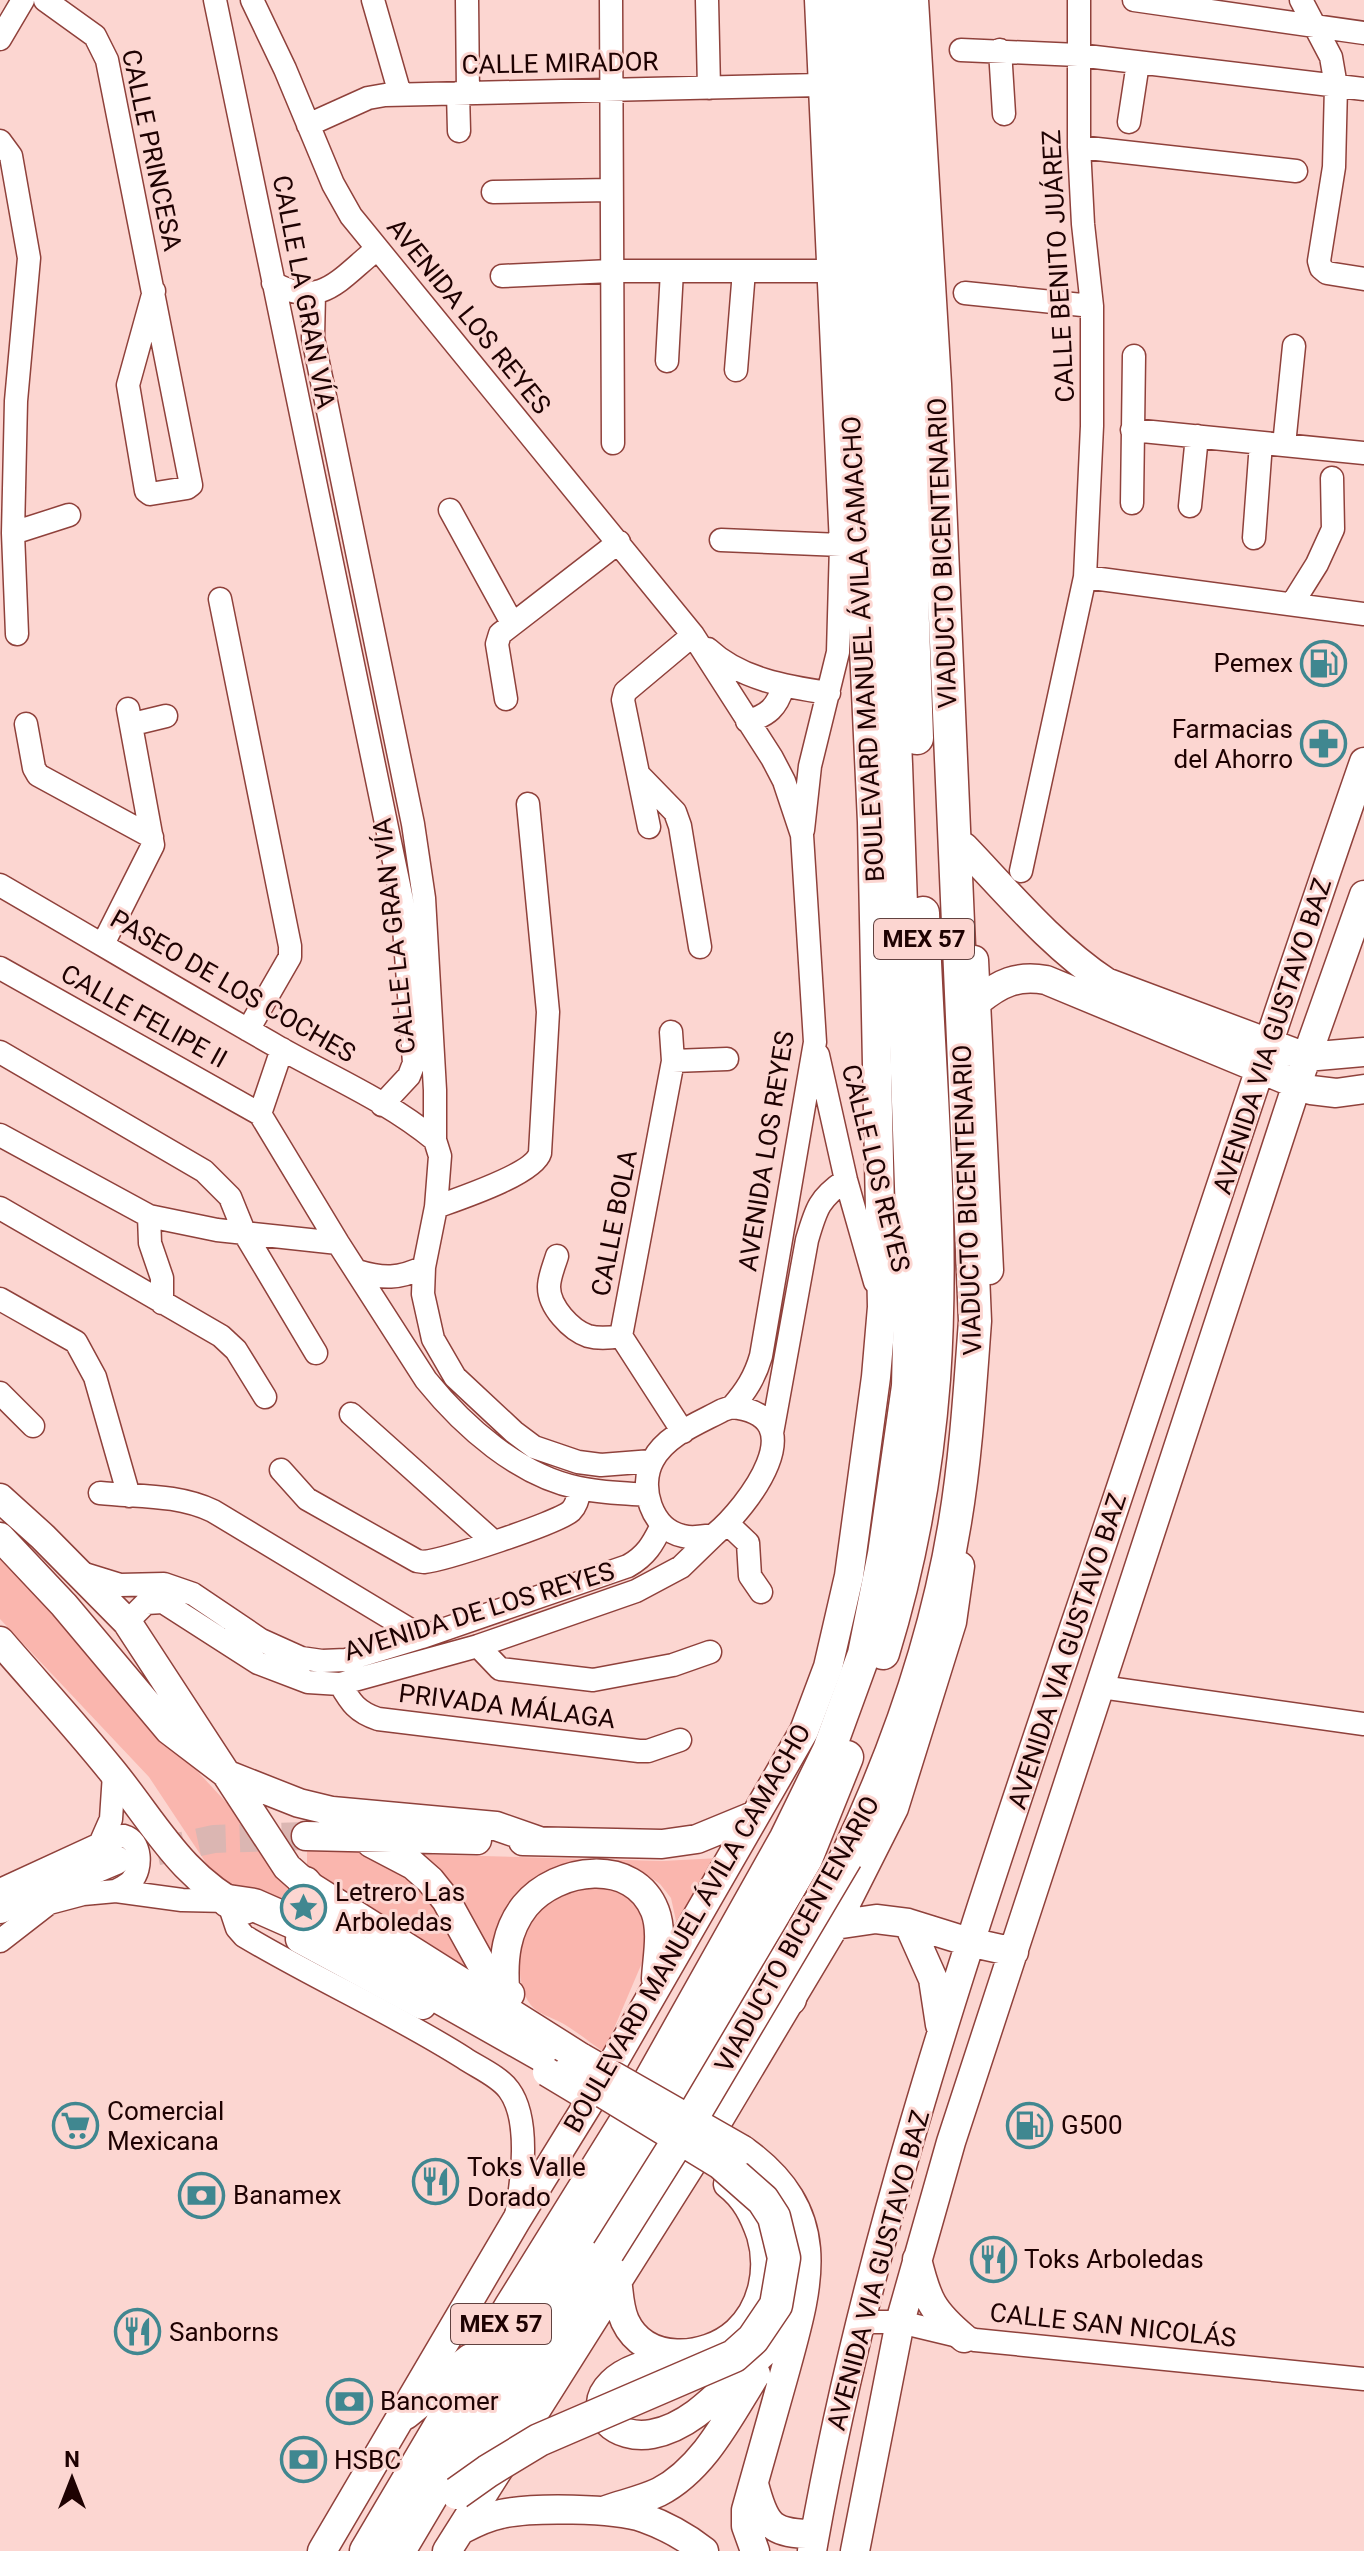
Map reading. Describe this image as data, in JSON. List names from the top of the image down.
{
  "streets": {
    "highway": ["VIADUCTO BICENTENARIO", "BOULEVARD MANUEL ÁVILA CAMACHO", "MEX 57"],
    "main road": ["AVENIDA VIA GUSTAVO BAZ"],
    "street": [
      "CALLE MIRADOR",
      "CALLE PRINCESA",
      "CALLE BENITO JUÁREZ",
      "CALLE LA GRAN VÍA",
      "AVENIDA LOS REYES",
      "PASEO DE LOS COCHES",
      "CALLE FELIPE II",
      "CALLE LOS REYES",
      "CALLE BOLA",
      "AVENIDA DE LOS REYES",
      "PRIVADA MÁLAGA",
      "CALLE SAN NICOLÁS"
    ]
  },
  "crossings": [
    ["CALLE MIRADOR", "AVENIDA LOS REYES"],
    ["CALLE MIRADOR", "BOULEVARD MANUEL ÁVILA CAMACHO"],
    ["CALLE LA GRAN VÍA", "AVENIDA LOS REYES"],
    ["CALLE LA GRAN VÍA", "PASEO DE LOS COCHES"],
    ["CALLE LA GRAN VÍA", "CALLE BOLA"],
    ["CALLE LA GRAN VÍA", "AVENIDA DE LOS REYES"],
    ["AVENIDA LOS REYES", "BOULEVARD MANUEL ÁVILA CAMACHO"],
    ["AVENIDA LOS REYES", "CALLE LOS REYES"],
    ["AVENIDA LOS REYES", "CALLE BOLA"],
    ["AVENIDA LOS REYES", "AVENIDA DE LOS REYES"],
    ["BOULEVARD MANUEL ÁVILA CAMACHO", "CALLE LOS REYES"],
    ["AVENIDA VIA GUSTAVO BAZ", "CALLE SAN NICOLÁS"],
    ["CALLE BOLA", "AVENIDA DE LOS REYES"],
    ["AVENIDA DE LOS REYES", "PRIVADA MÁLAGA"]
  ],
  "places": {
    "fuel station": ["Pemex", "G500"],
    "pharmacy": ["Farmacias del Ahorro"],
    "place": ["Letrero Las Arboledas"],
    "supermarket": ["Comercial Mexicana"],
    "restaurant": ["Toks Valle Dorado", "Toks Arboledas", "Sanborns"],
    "bank": ["Banamex", "Bancomer", "HSBC"]
  },
  "north": "top"
}
